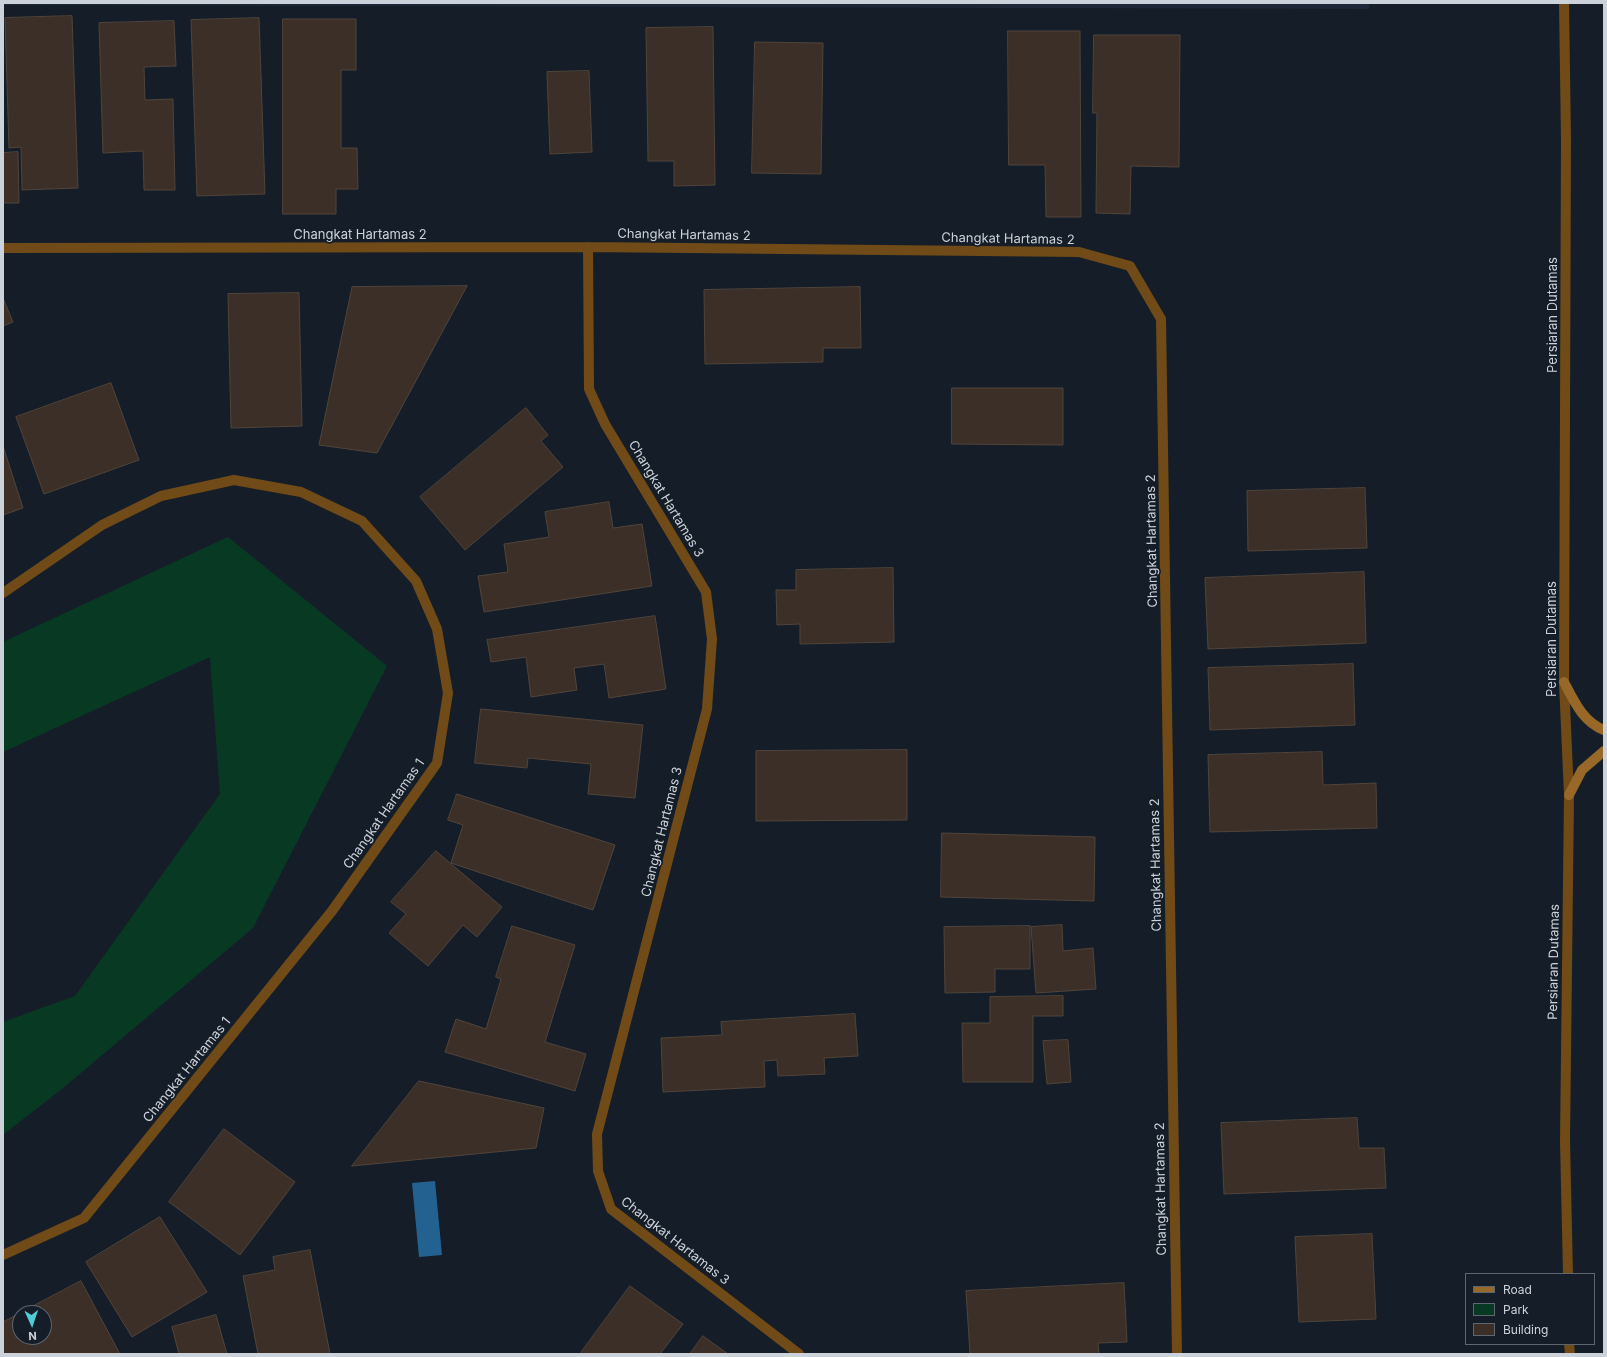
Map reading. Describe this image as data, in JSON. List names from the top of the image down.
{
  "streets": {
    "street": [
      "Changkat Hartamas 2",
      "Persiaran Dutamas",
      "Changkat Hartamas 3",
      "Changkat Hartamas 1"
    ]
  },
  "crossings": [
    ["Changkat Hartamas 2", "Changkat Hartamas 3"]
  ],
  "legend": ["Road", "Park", "Building"],
  "north": "bottom"
}
